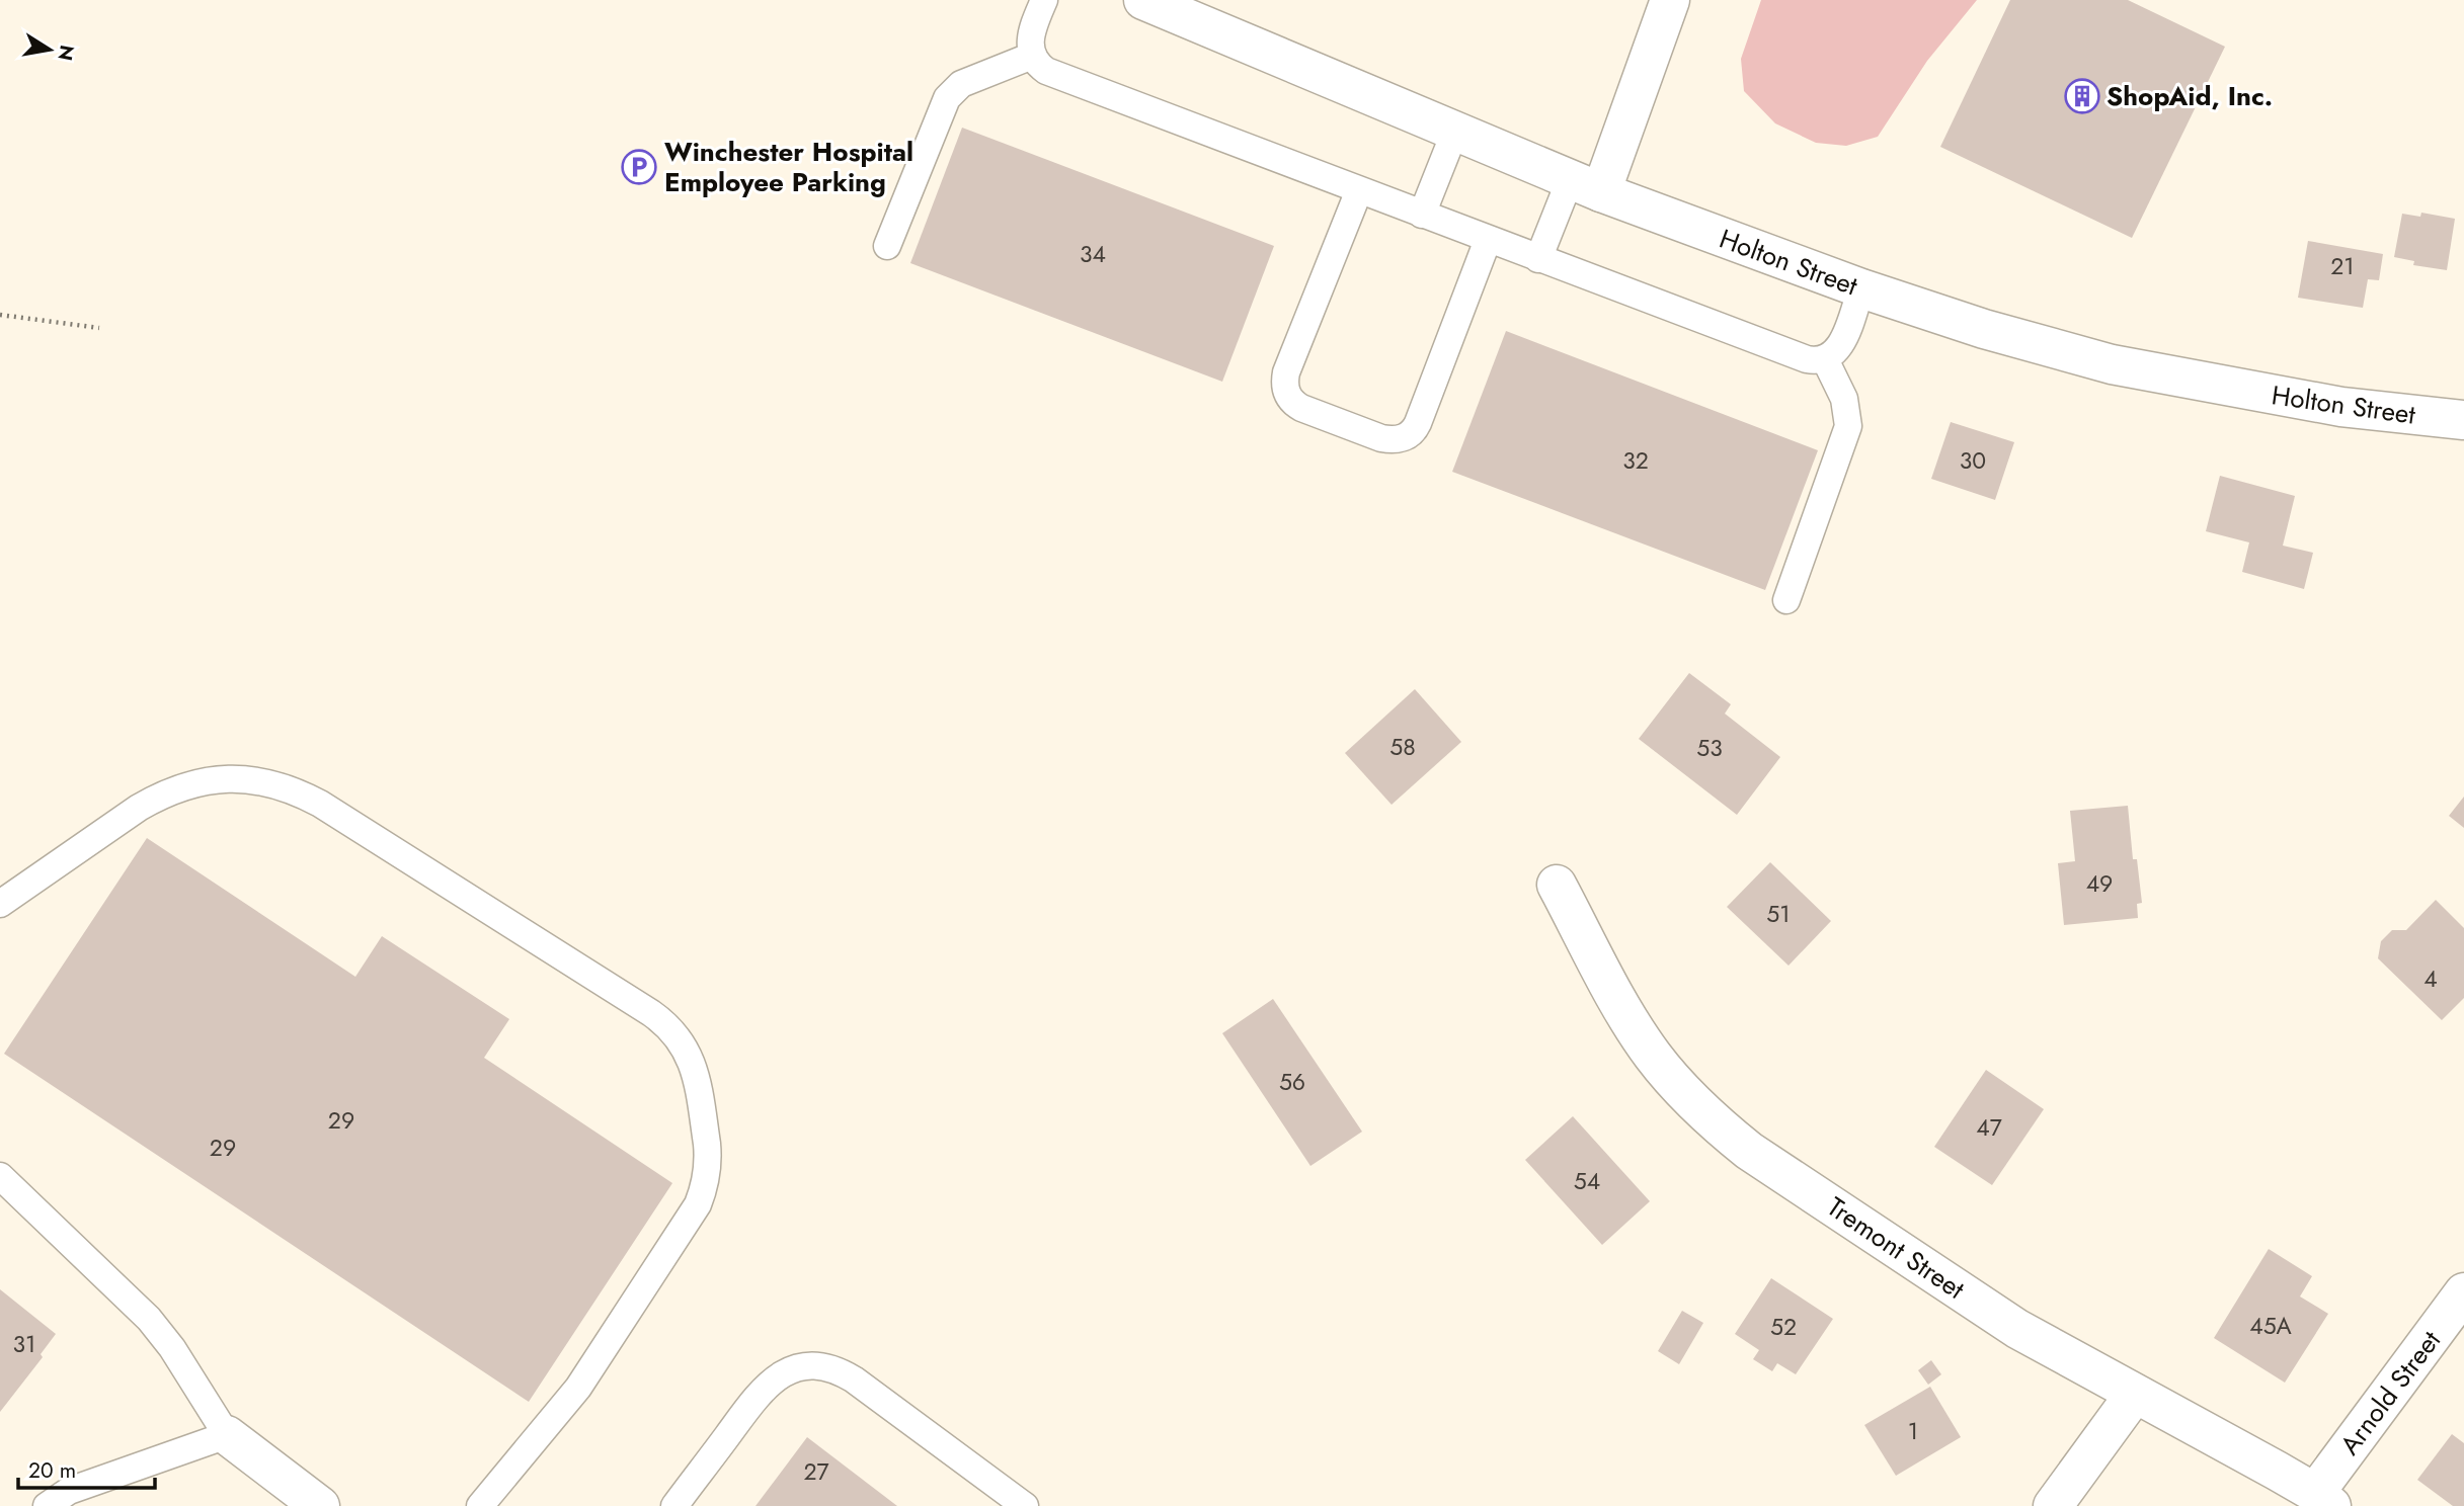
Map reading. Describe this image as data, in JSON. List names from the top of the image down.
{
  "streets": {
    "street": ["Holton Street", "Tremont Street", "Arnold Street"]
  },
  "crossings": [
    ["Tremont Street", "Arnold Street"]
  ],
  "places": {
    "building": ["ShopAid, Inc."],
    "parking": ["Winchester Hospital Employee Parking"]
  },
  "house_numbers": [
    "34",
    "21",
    "32",
    "30",
    "58",
    "53",
    "49",
    "51",
    "4",
    "56",
    "29",
    "47",
    "29",
    "54",
    "45A",
    "52",
    "31",
    "1",
    "27"
  ],
  "scale_bar": "20 m",
  "north": "right"
}
